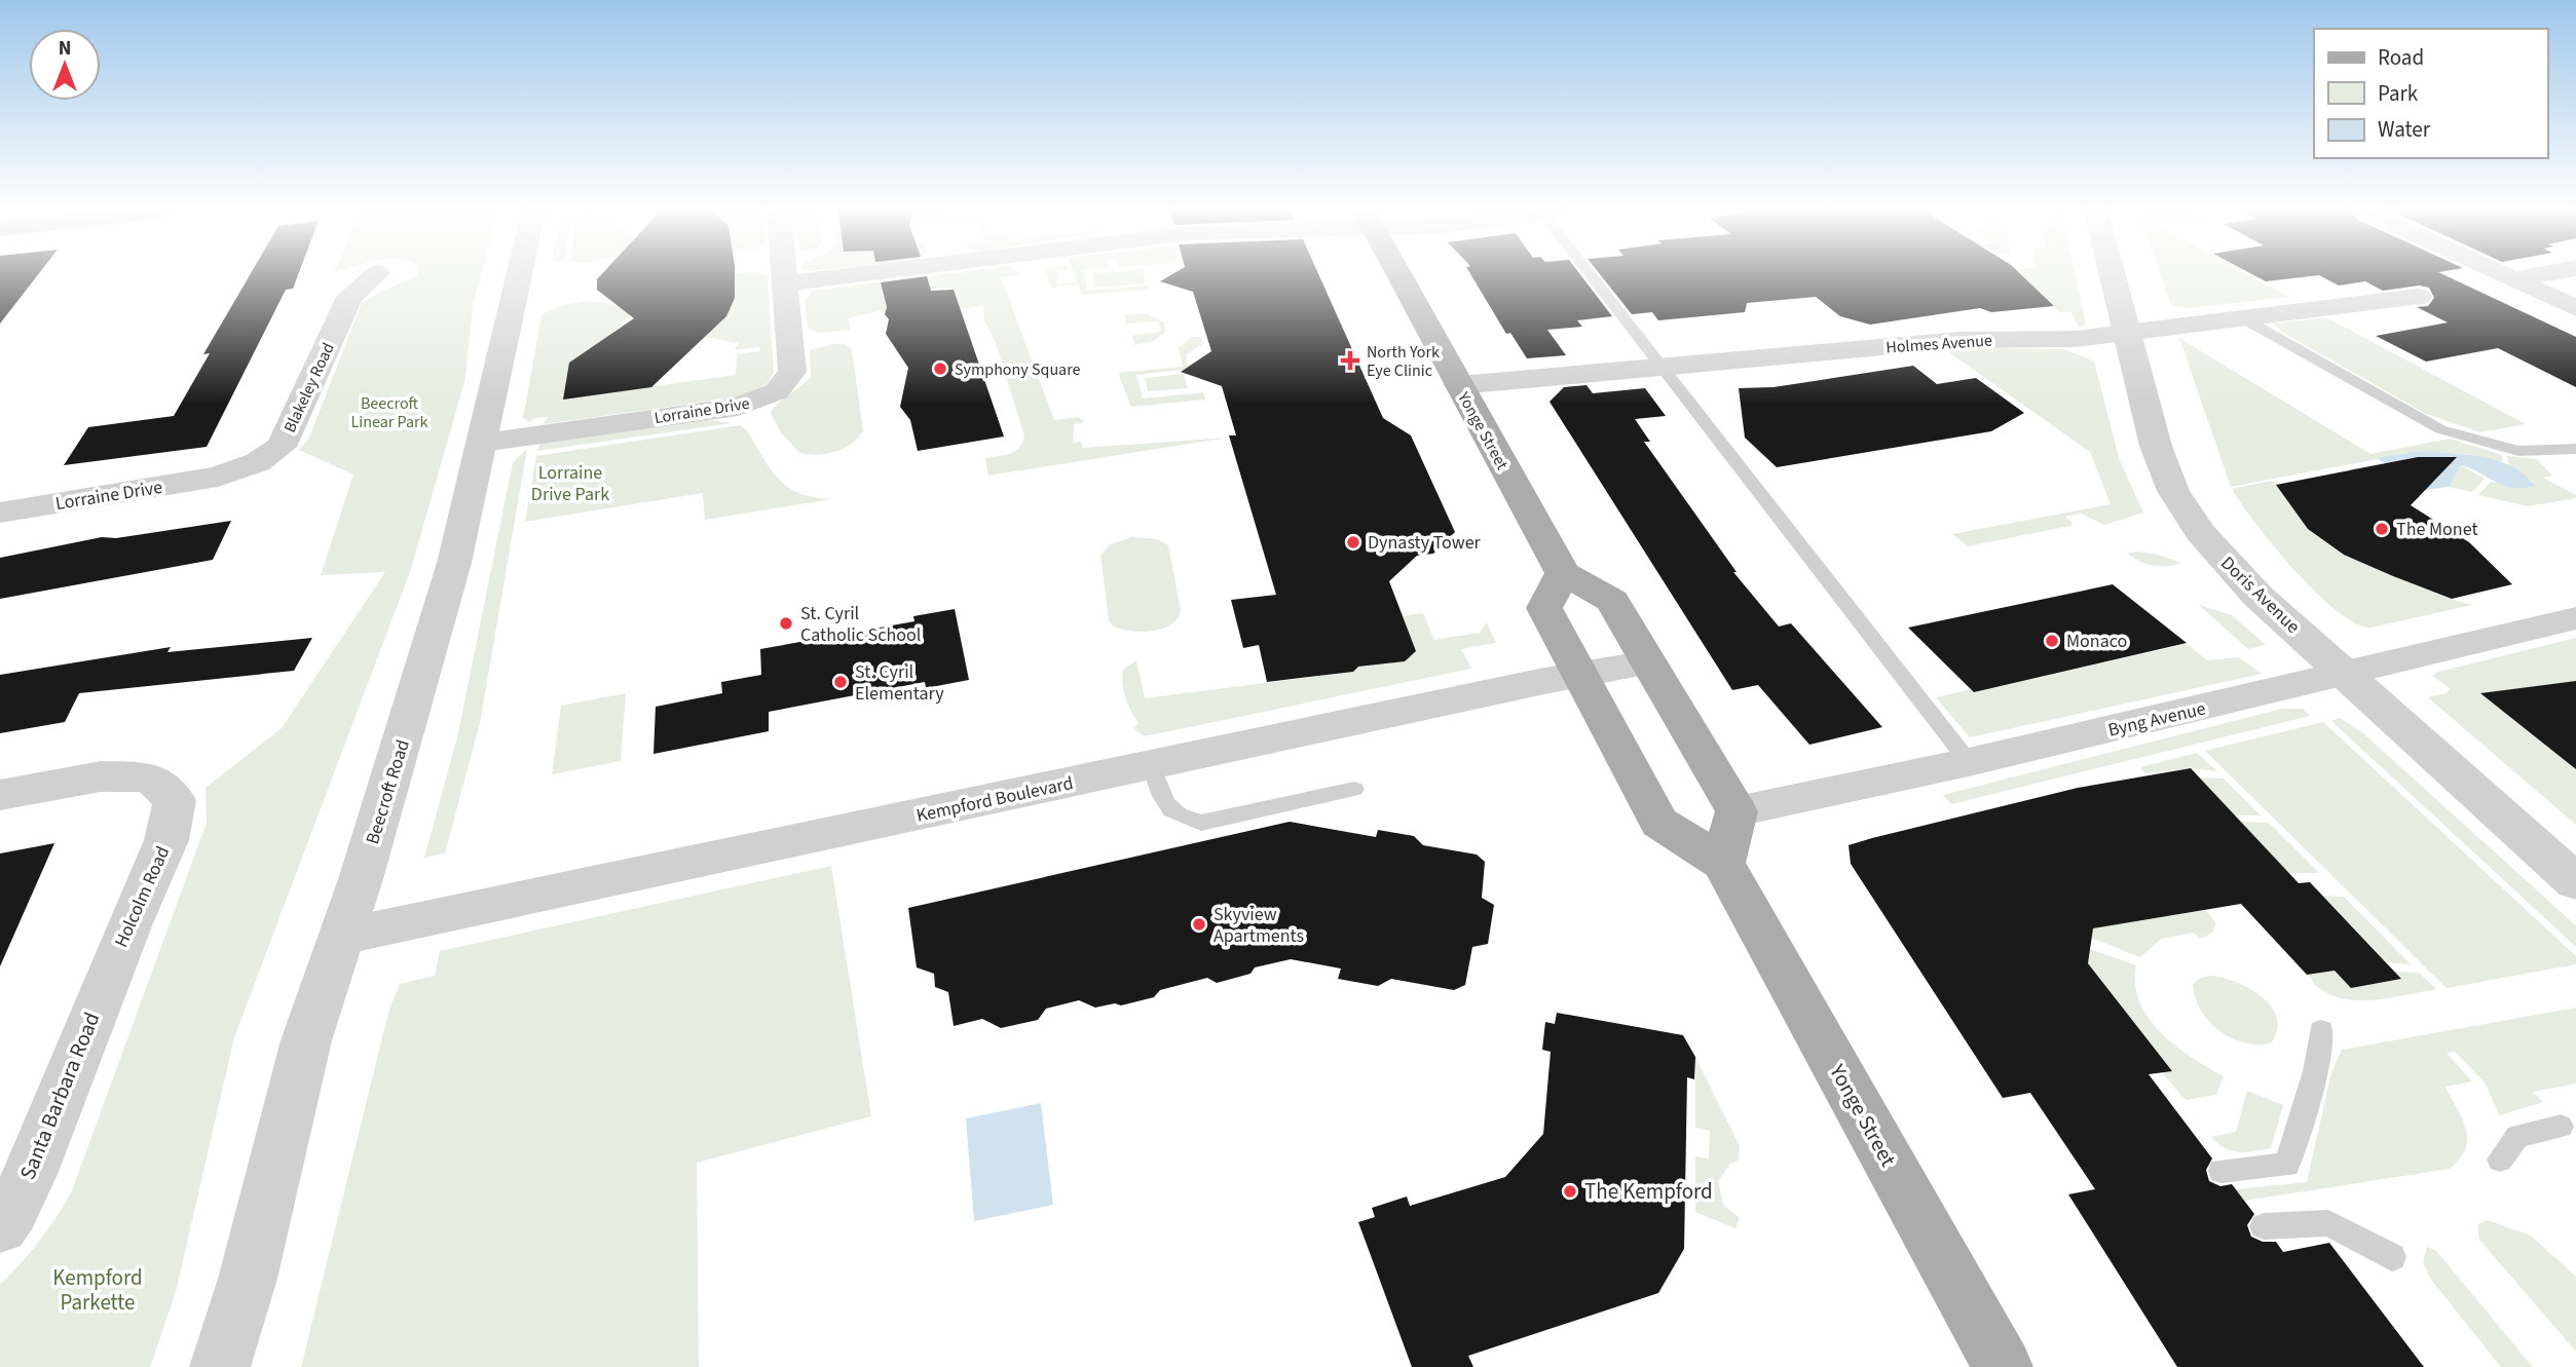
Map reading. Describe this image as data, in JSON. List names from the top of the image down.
{
  "streets": {
    "main road": ["Yonge Street"],
    "street": [
      "Holmes Avenue",
      "Blakeley Road",
      "Lorraine Drive",
      "Doris Avenue",
      "Byng Avenue",
      "Beecroft Road",
      "Kempford Boulevard",
      "Holcolm Road",
      "Santa Barbara Road"
    ]
  },
  "crossings": [
    ["Holmes Avenue", "Yonge Street"],
    ["Holmes Avenue", "Doris Avenue"],
    ["Blakeley Road", "Lorraine Drive"],
    ["Lorraine Drive", "Beecroft Road"],
    ["Yonge Street", "Kempford Boulevard"],
    ["Doris Avenue", "Byng Avenue"],
    ["Beecroft Road", "Kempford Boulevard"],
    ["Holcolm Road", "Santa Barbara Road"]
  ],
  "parks": ["Beecroft Linear Park", "Lorraine Drive Park", "Kempford Parkette"],
  "places": {
    "health": ["North York Eye Clinic"],
    "other": [
      "Symphony Square",
      "The Monet",
      "Dynasty Tower",
      "St. Cyril Catholic School",
      "Monaco",
      "St. Cyril Elementary",
      "Skyview Apartments",
      "The Kempford"
    ]
  },
  "legend": ["Road", "Park", "Water"],
  "north": "top"
}
